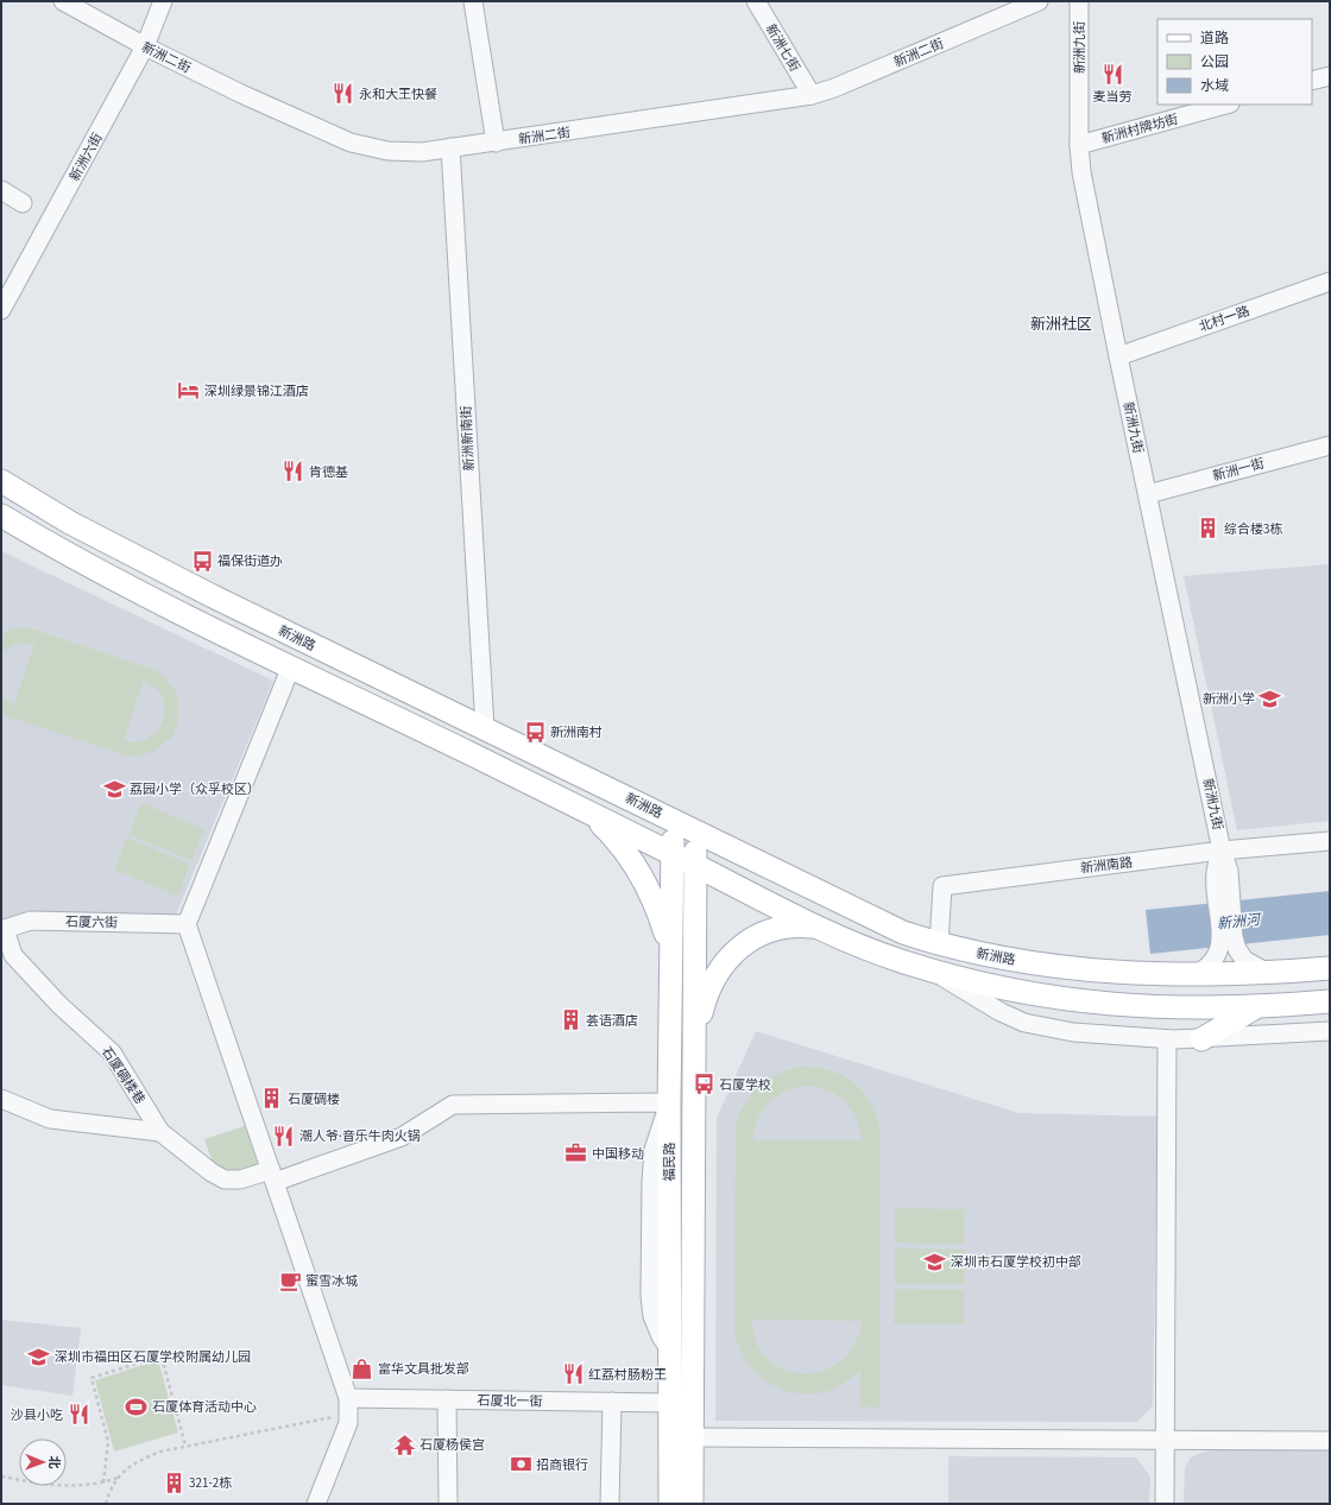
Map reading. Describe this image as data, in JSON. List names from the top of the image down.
{
  "streets": {
    "main road": ["新洲路", "福民路"],
    "street": [
      "新洲七街",
      "新洲九街",
      "新洲二街",
      "新洲村牌坊街",
      "新洲六街",
      "北村一路",
      "新洲新南街",
      "新洲一街",
      "新洲南路",
      "石厦六街",
      "石厦碉楼巷",
      "石厦北一街"
    ]
  },
  "crossings": [
    ["新洲七街", "新洲二街"],
    ["新洲九街", "新洲村牌坊街"],
    ["新洲九街", "北村一路"],
    ["新洲九街", "新洲一街"],
    ["新洲九街", "新洲路"],
    ["新洲九街", "新洲南路"],
    ["新洲二街", "新洲六街"],
    ["新洲二街", "新洲新南街"],
    ["新洲新南街", "新洲路"],
    ["新洲路", "新洲南路"],
    ["新洲路", "福民路"],
    ["石厦六街", "石厦碉楼巷"],
    ["石厦碉楼巷", "福民路"],
    ["福民路", "石厦北一街"]
  ],
  "districts": ["新洲社区"],
  "water": ["新洲河"],
  "places": {
    "restaurant": [
      "麦当劳",
      "永和大王快餐",
      "肯德基",
      "潮人爷·音乐牛肉火锅",
      "红荔村肠粉王",
      "沙县小吃"
    ],
    "hotel": ["深圳绿景锦江酒店"],
    "building": [
      "综合楼3栋",
      "荟语酒店",
      "石厦碉楼",
      "321-2栋"
    ],
    "bus stop": ["福保街道办", "新洲南村", "石厦学校"],
    "school or university": [
      "新洲小学",
      "荔园小学（众孚校区）",
      "深圳市石厦学校初中部",
      "深圳市福田区石厦学校附属幼儿园"
    ],
    "office": ["中国移动"],
    "cafe": ["蜜雪冰城"],
    "shop": ["富华文具批发部"],
    "sports": ["石厦体育活动中心"],
    "temple": ["石厦杨侯宫"],
    "bank": ["招商银行"]
  },
  "legend": ["道路", "公园", "水域"],
  "north": "right"
}
